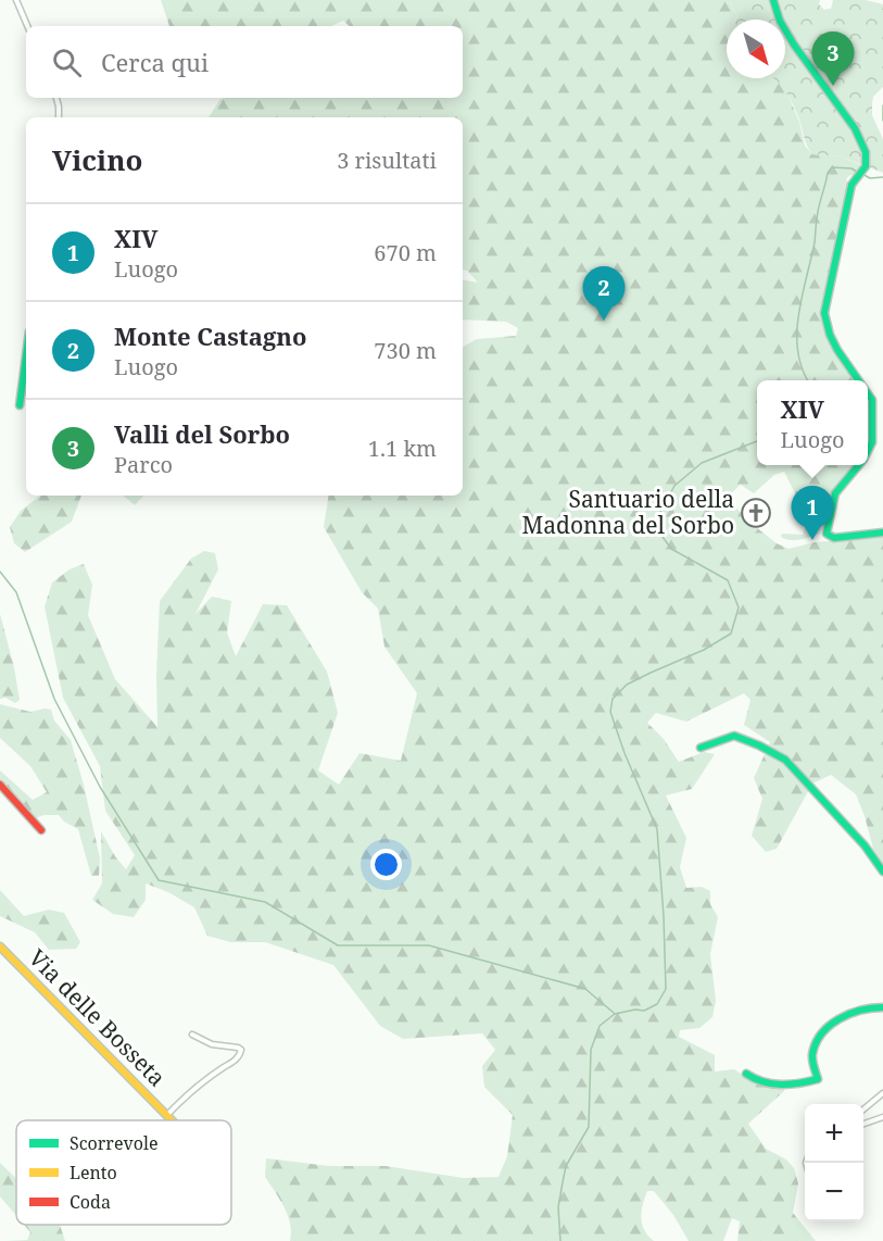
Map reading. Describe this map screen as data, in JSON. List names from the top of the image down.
{
  "streets": {
    "street": ["Via delle Bosseta"]
  },
  "places": {
    "church": ["Santuario della Madonna del Sorbo"]
  },
  "legend": ["Scorrevole", "Lento", "Coda"],
  "north": "bottom right",
  "page": {
    "search": "Cerca qui",
    "pins": ["3", "2", "1"],
    "heading": ["Vicino", "3 risultati"],
    "list": [
      {
        "mark": "1",
        "name": "XIV",
        "note": "Luogo",
        "value": "670 m"
      },
      {
        "mark": "2",
        "name": "Monte Castagno",
        "note": "Luogo",
        "value": "730 m"
      },
      {
        "mark": "3",
        "name": "Valli del Sorbo",
        "note": "Parco",
        "value": "1.1 km"
      }
    ],
    "popup": ["XIV", "Luogo"],
    "map_buttons": ["+", "−"]
  }
}
